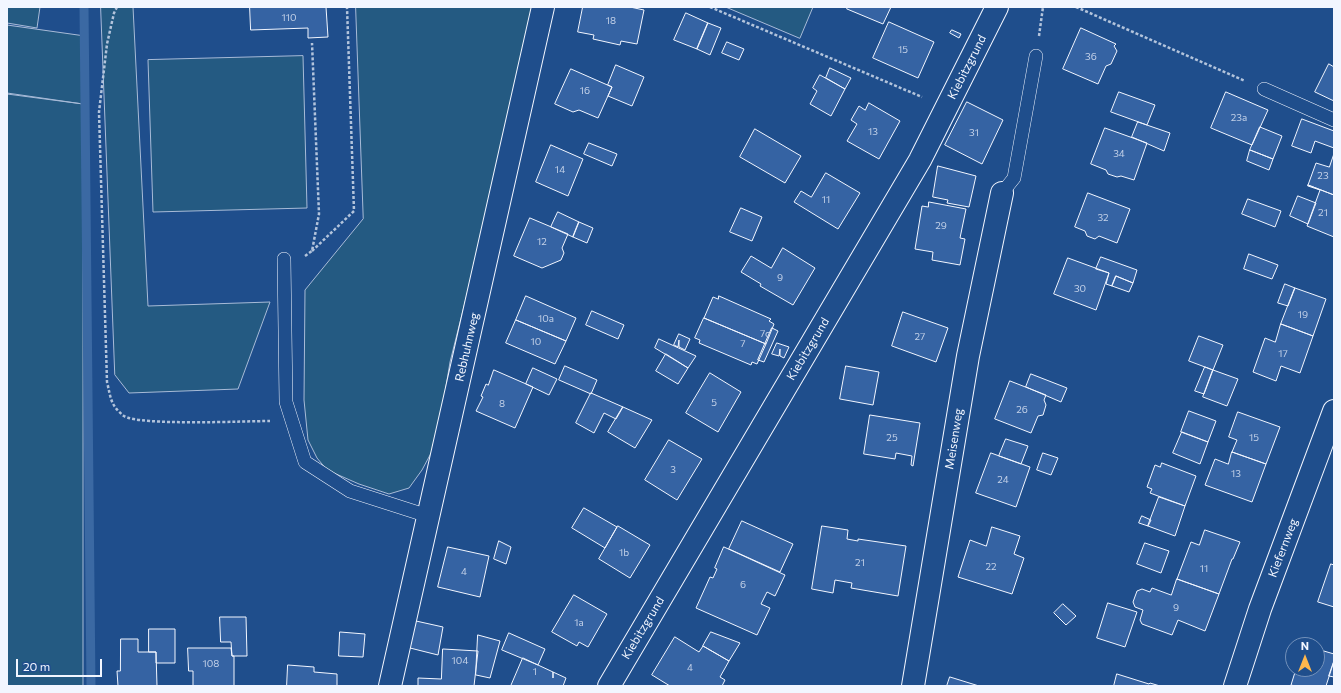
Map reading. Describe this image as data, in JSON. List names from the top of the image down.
{
  "streets": {
    "street": [
      "Kiebitzgrund",
      "Rebhuhnweg",
      "Meisenweg",
      "Kiefernweg"
    ]
  },
  "house_numbers": [
    "110",
    "18",
    "15",
    "36",
    "16",
    "23a",
    "13",
    "31",
    "34",
    "14",
    "23",
    "11",
    "21",
    "32",
    "29",
    "12",
    "9",
    "30",
    "19",
    "10a",
    "7c",
    "27",
    "10",
    "7",
    "17",
    "5",
    "8",
    "26",
    "25",
    "15",
    "3",
    "13",
    "24",
    "1b",
    "21",
    "22",
    "11",
    "4",
    "6",
    "9",
    "1a",
    "104",
    "108",
    "4",
    "1"
  ],
  "scale_bar": "20 m",
  "north": "top"
}
